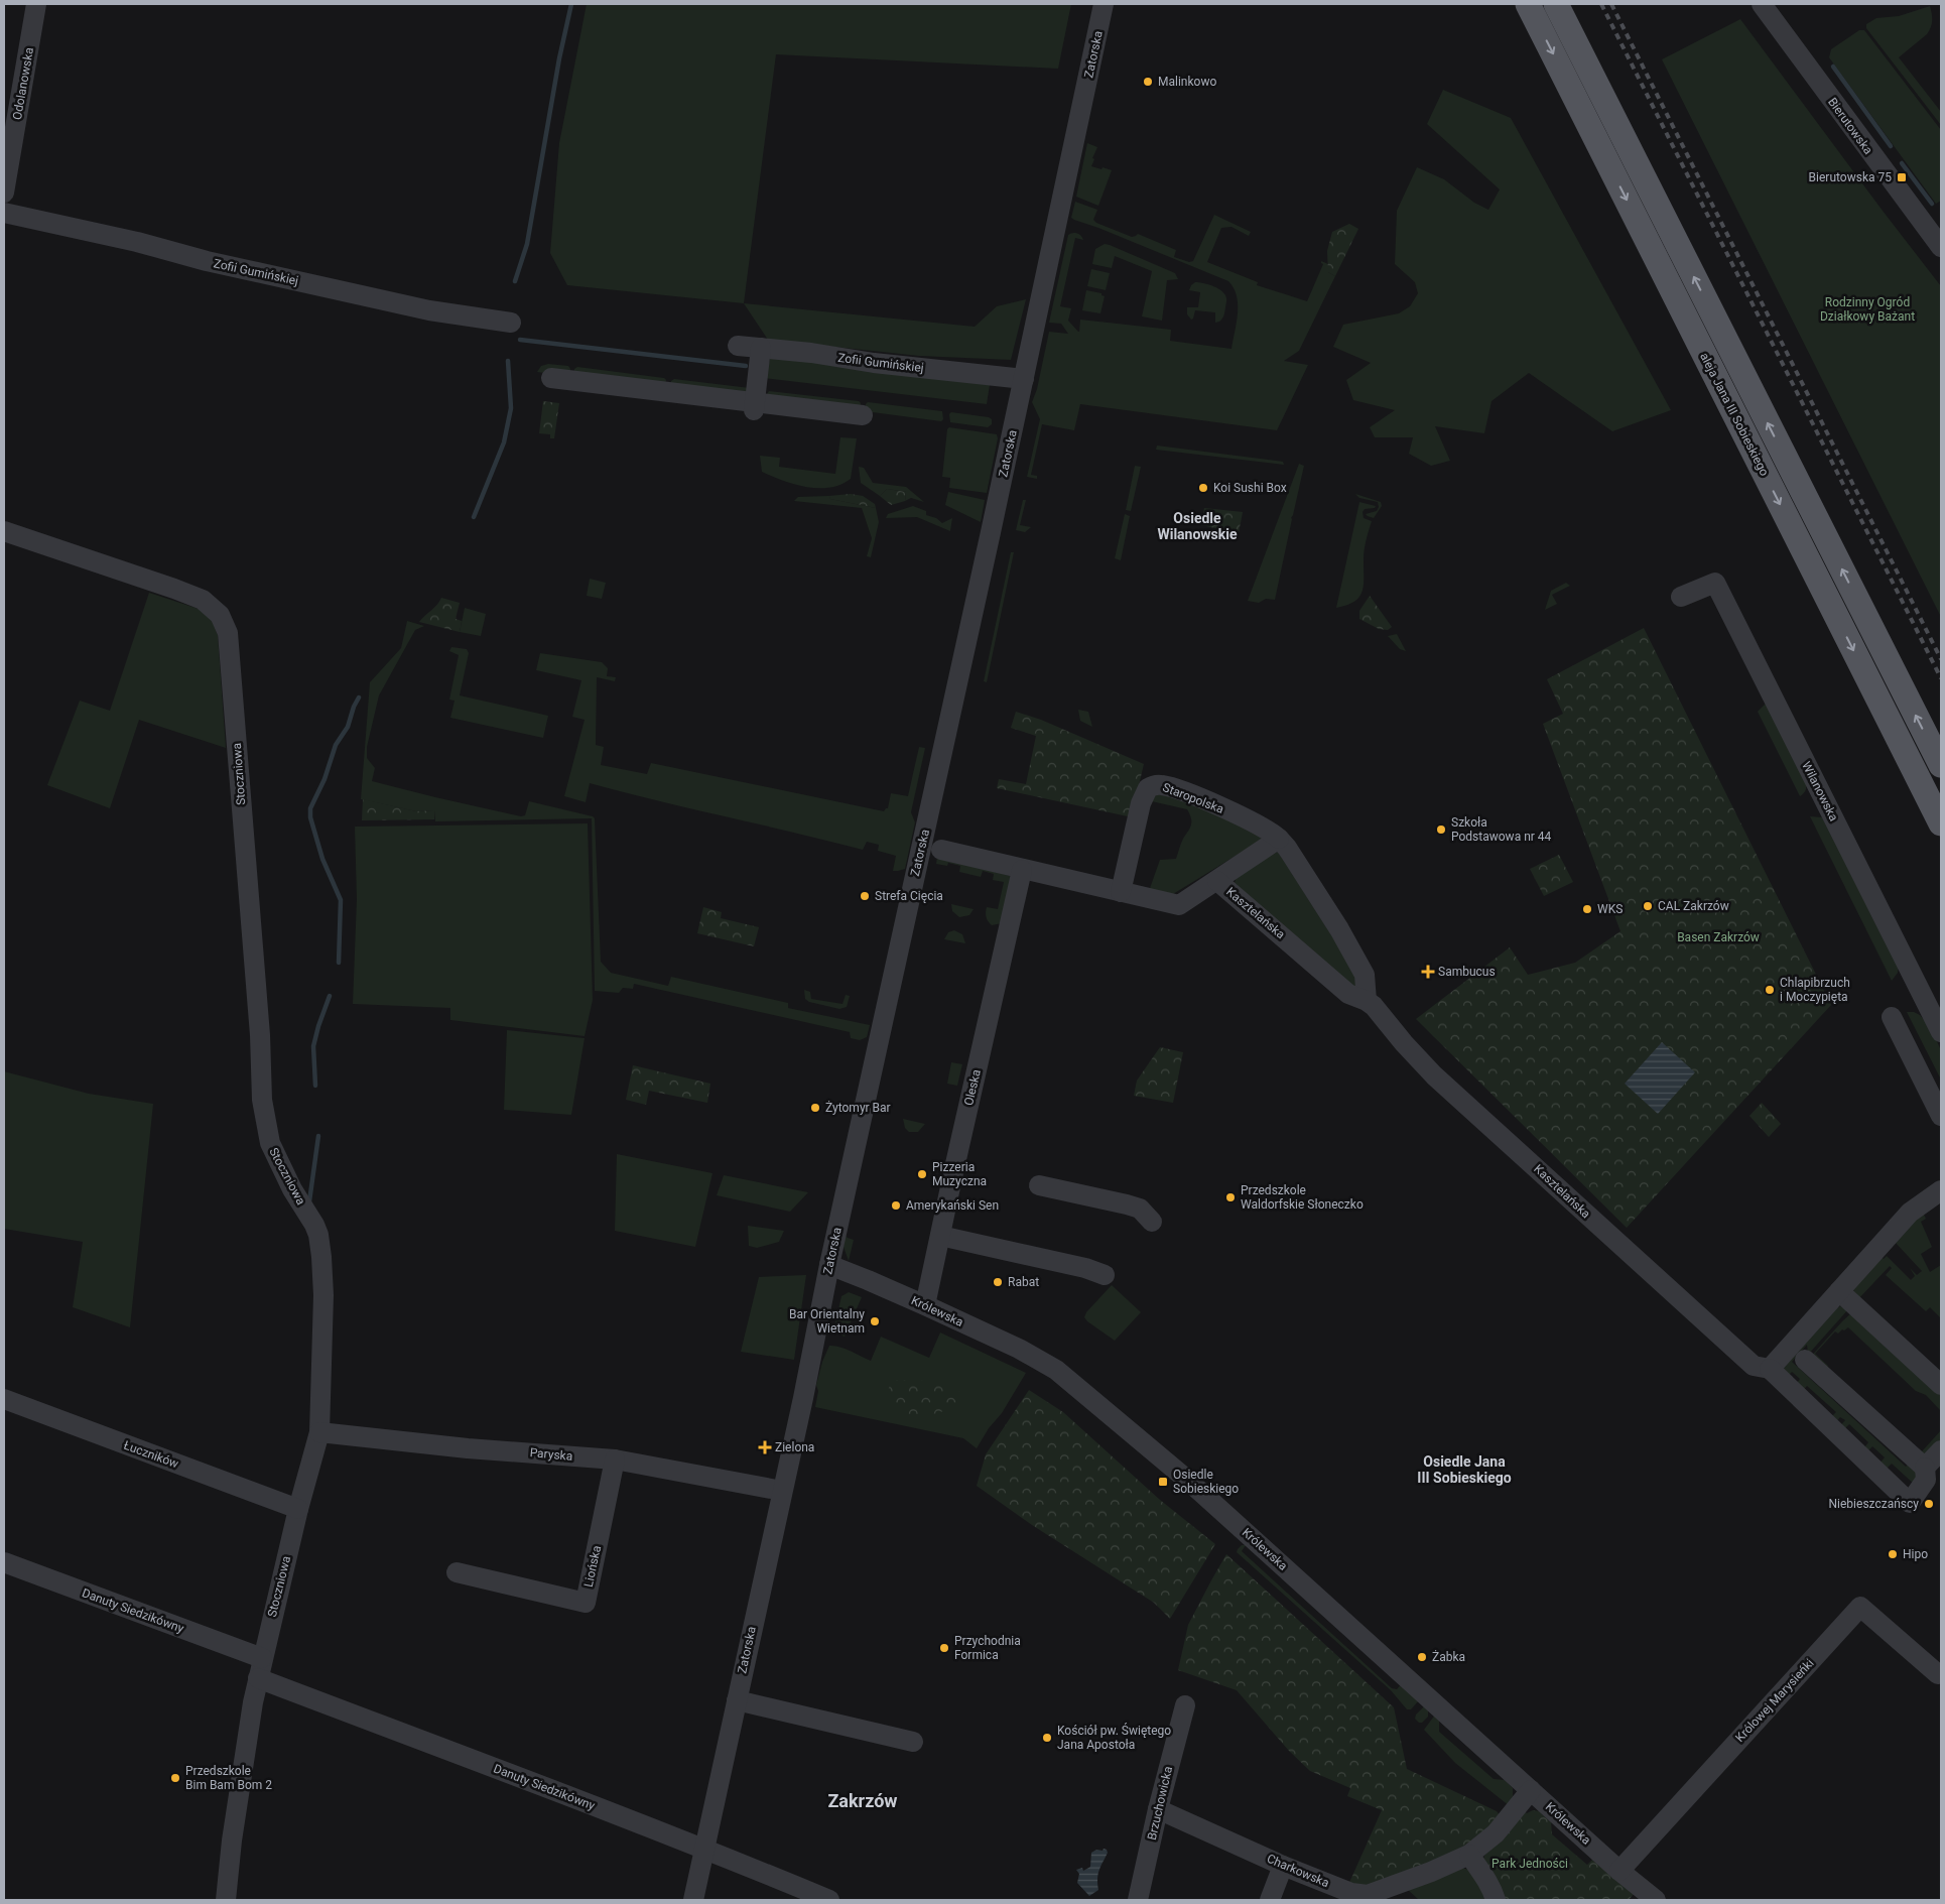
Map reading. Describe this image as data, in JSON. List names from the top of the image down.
{
  "streets": {
    "main road": ["aleja Jana III Sobieskiego"],
    "street": [
      "Zatorska",
      "Odolanowska",
      "Bierutowska",
      "Zofii Gumińskiej",
      "Stoczniowa",
      "Wilanowska",
      "Staropolska",
      "Kasztelańska",
      "Oleska",
      "Królewska",
      "Łuczników",
      "Paryska",
      "Liońska",
      "Danuty Siedzikówny",
      "Królowej Marysieńki",
      "Brzuchowicka",
      "Charkowska"
    ]
  },
  "crossings": [
    ["Zatorska", "Zofii Gumińskiej"],
    ["Zatorska", "Królewska"],
    ["Zatorska", "Paryska"],
    ["Zatorska", "Danuty Siedzikówny"],
    ["Stoczniowa", "Łuczników"],
    ["Stoczniowa", "Paryska"],
    ["Stoczniowa", "Danuty Siedzikówny"],
    ["Staropolska", "Kasztelańska"],
    ["Oleska", "Królewska"],
    ["Królewska", "Królowej Marysieńki"],
    ["Królewska", "Charkowska"],
    ["Paryska", "Liońska"],
    ["Brzuchowicka", "Charkowska"]
  ],
  "districts": ["Osiedle Wilanowskie", "Osiedle Jana III Sobieskiego", "Zakrzów"],
  "parks": ["Rodzinny Ogród Działkowy Bażant", "Basen Zakrzów", "Park Jedności"],
  "places": {
    "other": [
      "Malinkowo",
      "Koi Sushi Box",
      "Szkoła Podstawowa nr 44",
      "Strefa Cięcia",
      "CAL Zakrzów",
      "WKS",
      "Chlapibrzuch i Moczypięta",
      "Żytomyr Bar",
      "Pizzeria Muzyczna",
      "Przedszkole Waldorfskie Słoneczko",
      "Amerykański Sen",
      "Rabat",
      "Bar Orientalny Wietnam",
      "Niebieszczańscy",
      "Hipo",
      "Przychodnia Formica",
      "Żabka",
      "Kościół pw. Świętego Jana Apostoła",
      "Przedszkole Bim Bam Bom 2"
    ],
    "transit": ["Bierutowska 75", "Osiedle Sobieskiego"],
    "health": ["Sambucus", "Zielona"]
  }
}
